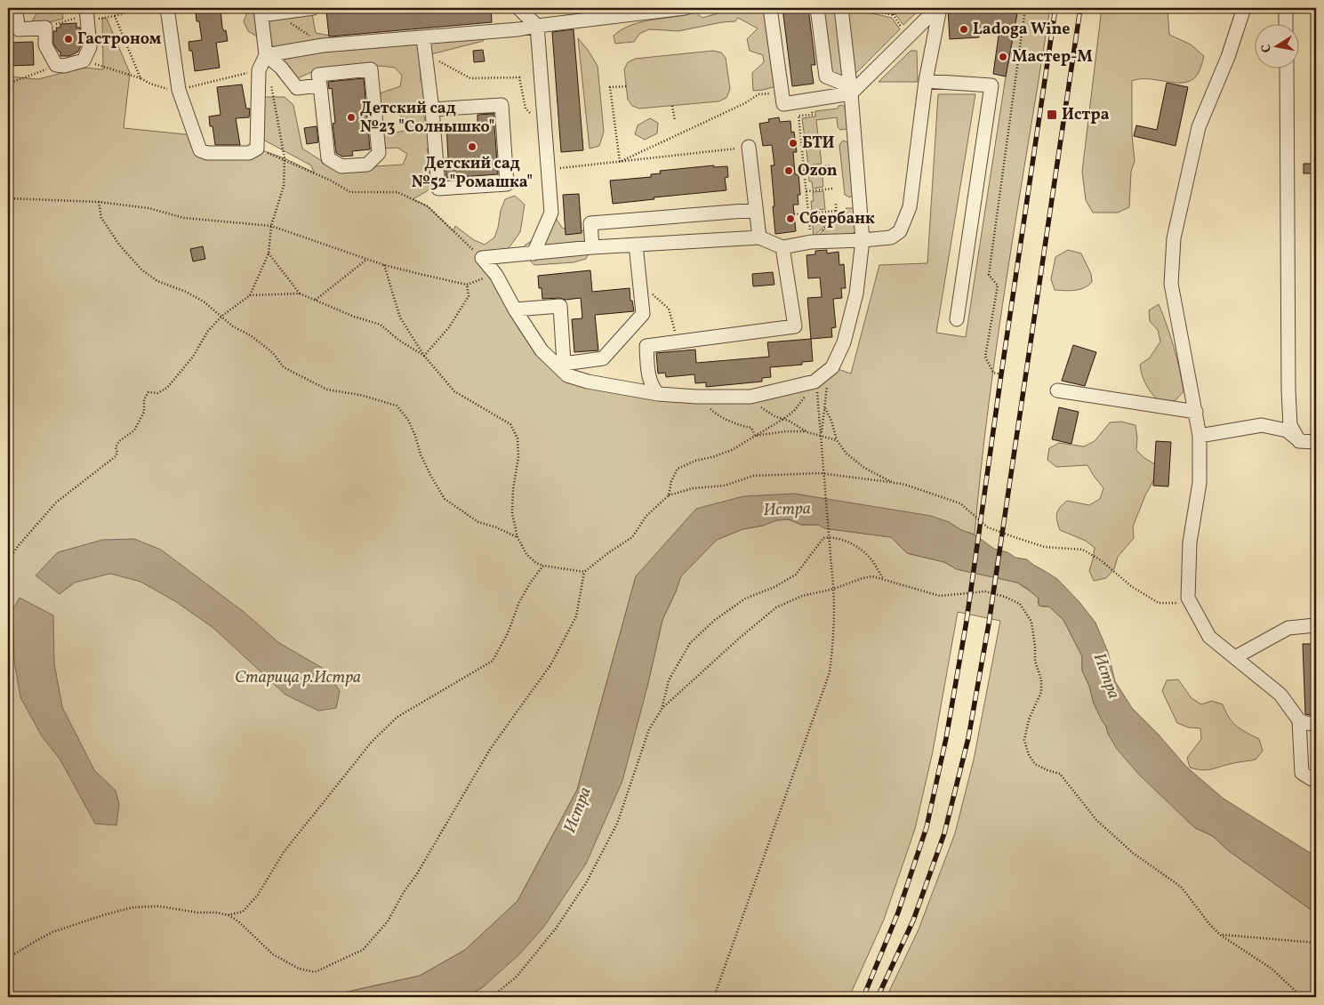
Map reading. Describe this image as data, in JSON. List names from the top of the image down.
{
  "water": ["Истра", "Старица р.Истра"],
  "places": {
    "other": [
      "Ladoga Wine",
      "Гастроном",
      "Мастер-М",
      "Детский сад №23 \"Солнышко\"",
      "БТИ",
      "Детский сад №52 \"Ромашка\"",
      "Ozon",
      "Сбербанк"
    ],
    "transit": ["Истра"]
  },
  "north": "left"
}
